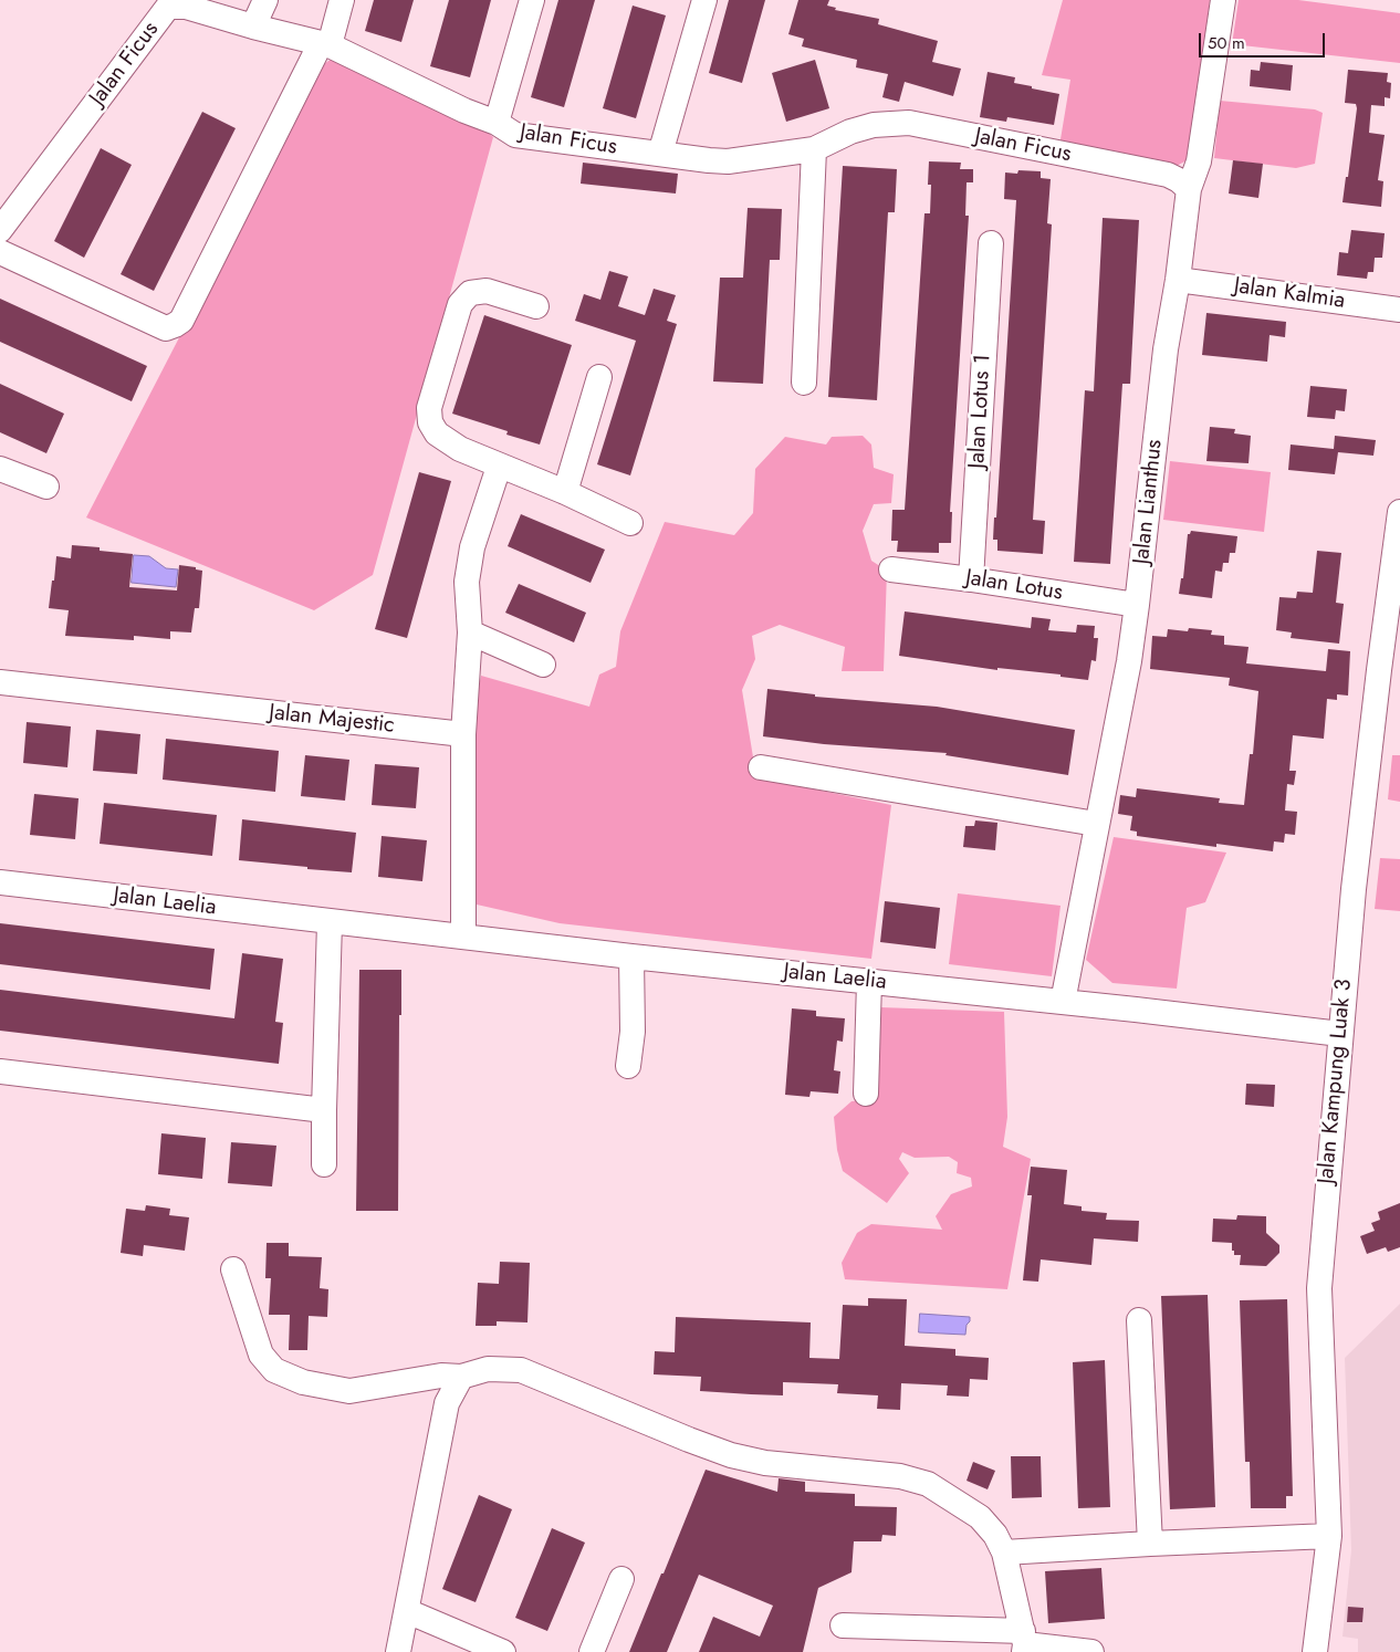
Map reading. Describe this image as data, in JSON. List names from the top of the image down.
{
  "streets": {
    "street": [
      "Jalan Ficus",
      "Jalan Kalmia",
      "Jalan Lotus 1",
      "Jalan Lianthus",
      "Jalan Lotus",
      "Jalan Majestic",
      "Jalan Laelia",
      "Jalan Kampung Luak 3"
    ]
  },
  "crossings": [
    ["Jalan Ficus", "Jalan Lianthus"],
    ["Jalan Kalmia", "Jalan Lianthus"],
    ["Jalan Lotus 1", "Jalan Lotus"],
    ["Jalan Lianthus", "Jalan Lotus"],
    ["Jalan Lianthus", "Jalan Laelia"],
    ["Jalan Laelia", "Jalan Kampung Luak 3"]
  ],
  "scale_bar": "50 m"
}
